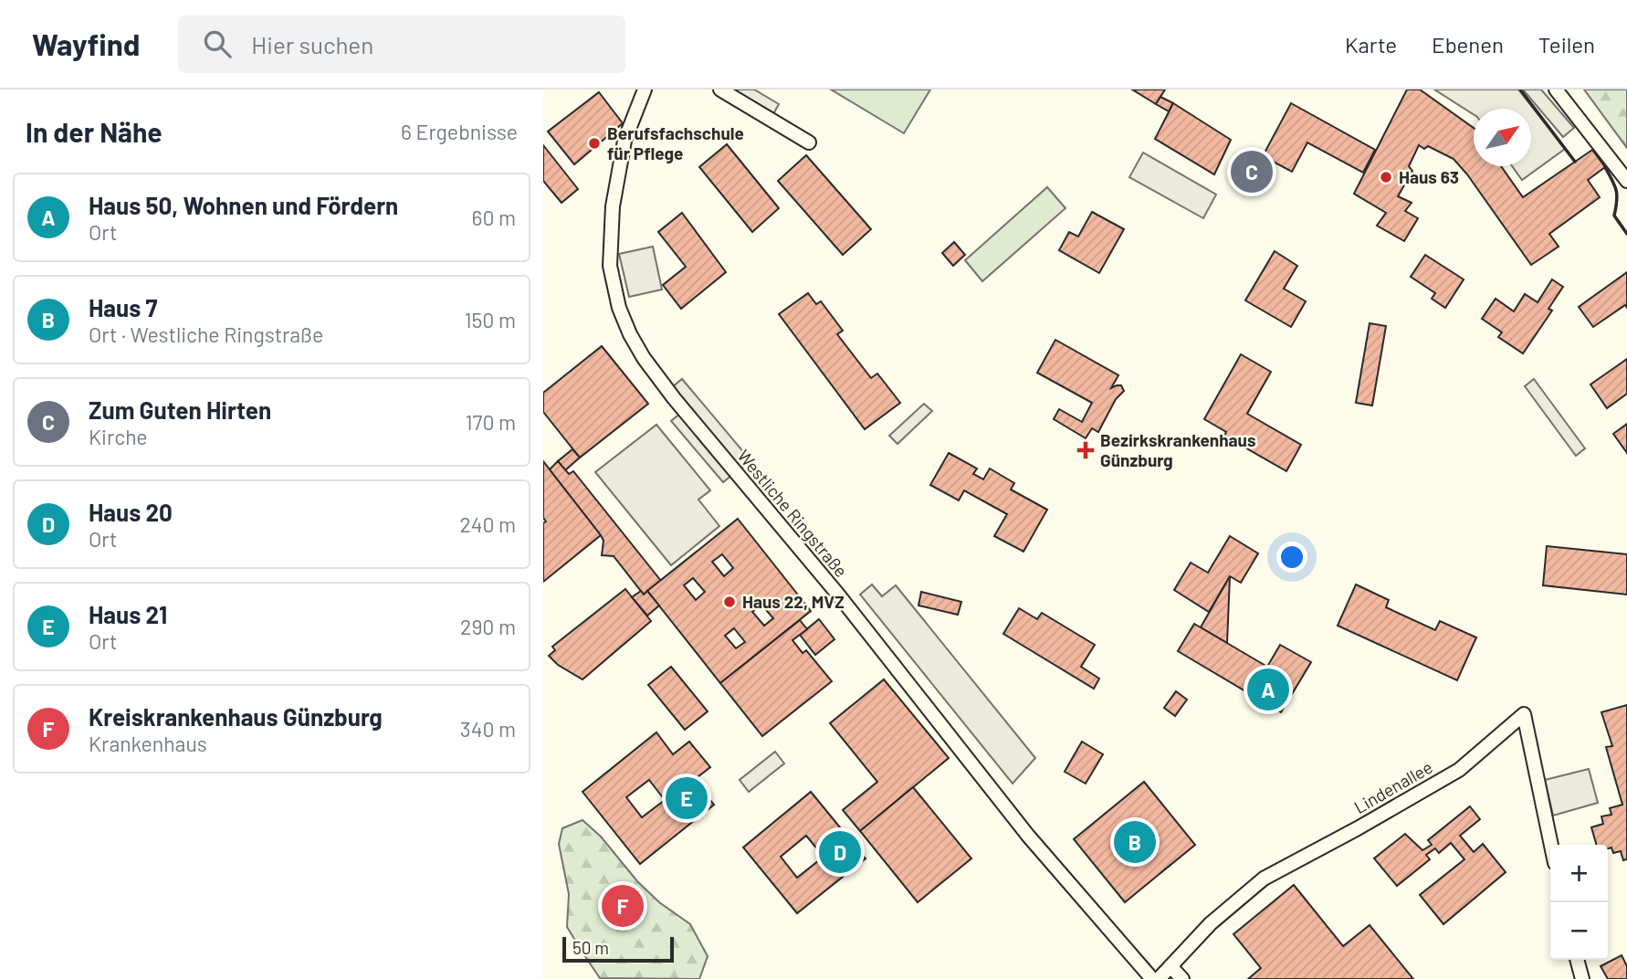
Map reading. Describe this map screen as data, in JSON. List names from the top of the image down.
{
  "streets": {
    "street": ["Westliche Ringstraße", "Lindenallee"]
  },
  "places": {
    "other": ["Berufsfachschule für Pflege", "Haus 63", "Haus 22, MVZ"],
    "health": ["Bezirkskrankenhaus Günzburg"]
  },
  "scale_bar": "50 m",
  "north": "top right",
  "page": {
    "header": "Wayfind",
    "search": "Hier suchen",
    "nav": ["Karte", "Ebenen", "Teilen"],
    "heading": ["In der Nähe", "6 Ergebnisse"],
    "pins": [
      "C",
      "A",
      "E",
      "B",
      "D",
      "F"
    ],
    "list": [
      {
        "mark": "A",
        "name": "Haus 50, Wohnen und Fördern",
        "note": "Ort",
        "value": "60 m"
      },
      {
        "mark": "B",
        "name": "Haus 7",
        "note": "Ort · Westliche Ringstraße",
        "value": "150 m"
      },
      {
        "mark": "C",
        "name": "Zum Guten Hirten",
        "note": "Kirche",
        "value": "170 m"
      },
      {
        "mark": "D",
        "name": "Haus 20",
        "note": "Ort",
        "value": "240 m"
      },
      {
        "mark": "E",
        "name": "Haus 21",
        "note": "Ort",
        "value": "290 m"
      },
      {
        "mark": "F",
        "name": "Kreiskrankenhaus Günzburg",
        "note": "Krankenhaus",
        "value": "340 m"
      }
    ],
    "map_buttons": ["+", "−"],
    "scale": "50 m"
  }
}
